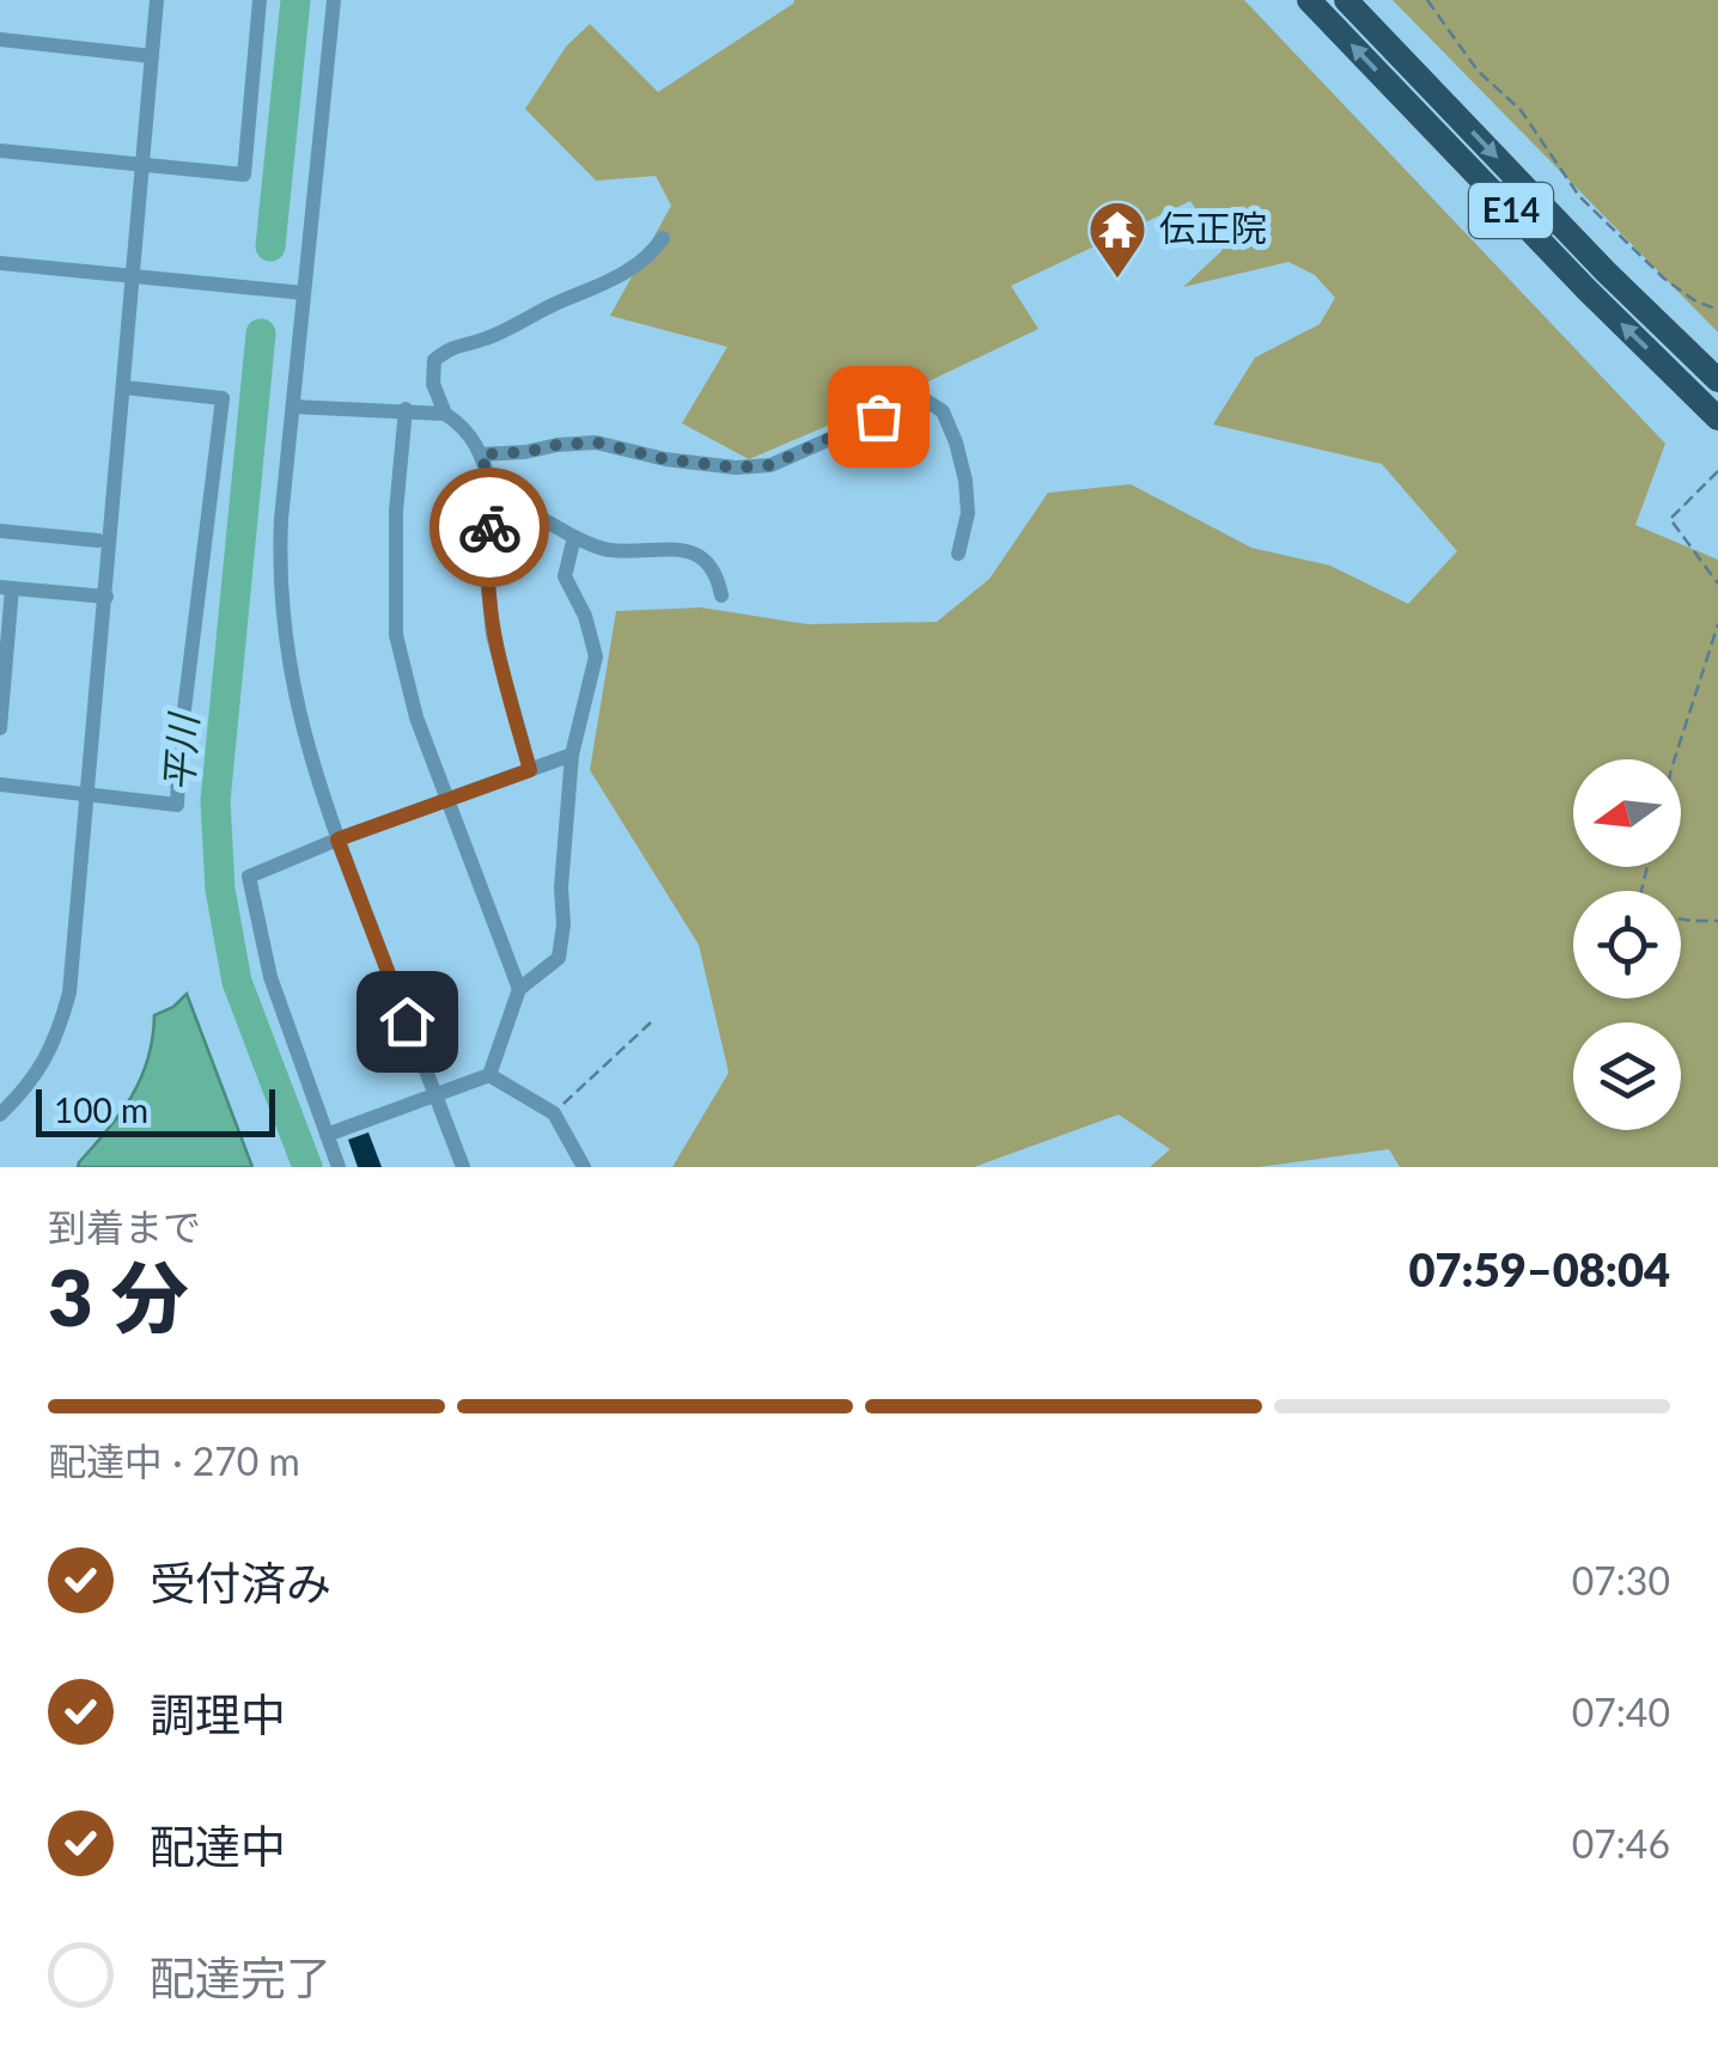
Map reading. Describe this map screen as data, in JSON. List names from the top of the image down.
{
  "streets": {
    "highway": ["E14"]
  },
  "water": ["平川"],
  "places": {
    "temple": ["伝正院"]
  },
  "scale_bar": "100 m",
  "north": "left",
  "page": {
    "scale": "100 m",
    "heading": ["3 分", "到着まで", "07:59–08:04"],
    "bar": "配達中 · 270 m",
    "list": [
      ["受付済み", "07:30"],
      ["調理中", "07:40"],
      ["配達中", "07:46"],
      "配達完了"
    ]
  }
}
